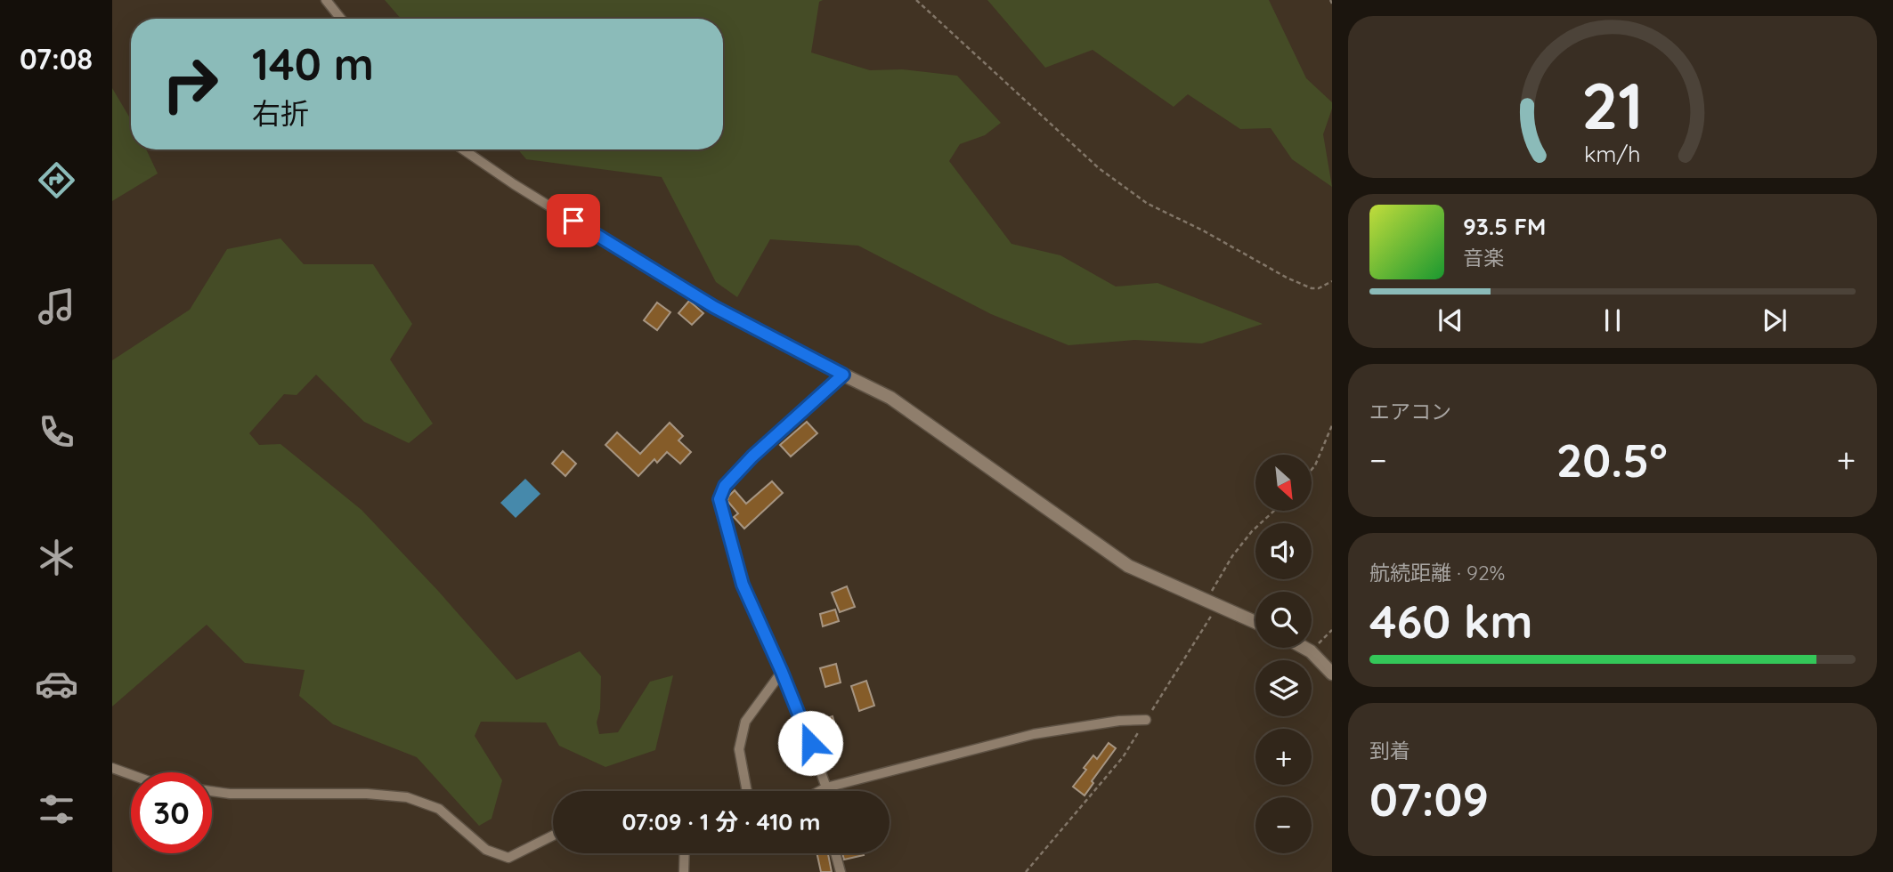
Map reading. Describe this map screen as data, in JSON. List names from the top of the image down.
{
  "north": "bottom right",
  "page": {
    "tabs": "07:08",
    "turn": ["140 m", "右折"],
    "song": ["93.5 FM", "音楽"],
    "tile": [
      "エアコン",
      ["航続距離 · 92%", "460 km"],
      ["到着", "07:09"]
    ],
    "heat": ["−", "20.5°", "+"],
    "map_buttons": ["+", "−"],
    "limit": "30",
    "trip": "07:09 · 1 分 · 410 m",
    "gauge": ["21", "km/h"]
  }
}
